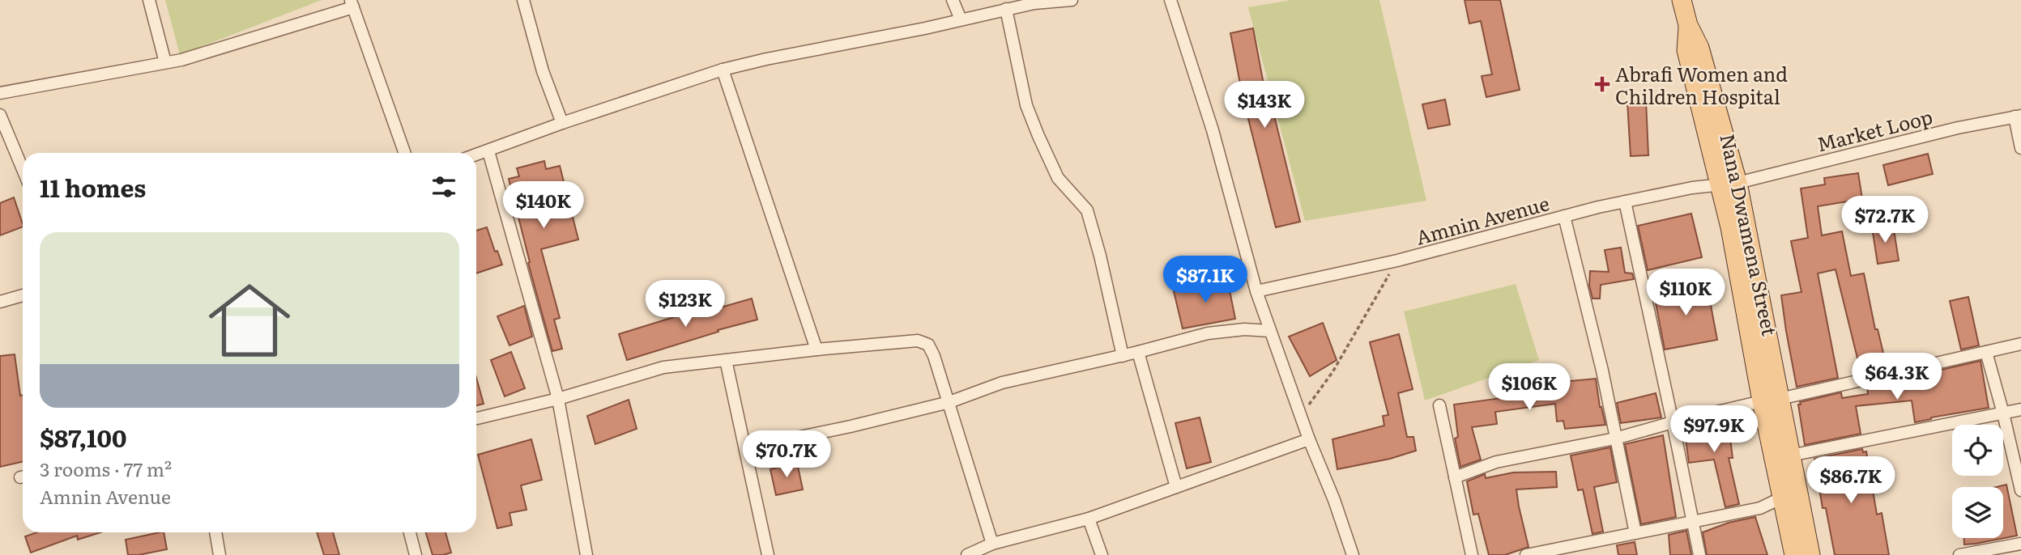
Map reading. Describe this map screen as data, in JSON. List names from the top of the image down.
{
  "streets": {
    "main road": ["Nana Dwamena Street"],
    "street": ["Market Loop", "Amnin Avenue"]
  },
  "crossings": [
    ["Market Loop", "Amnin Avenue"],
    ["Market Loop", "Nana Dwamena Street"],
    ["Amnin Avenue", "Nana Dwamena Street"]
  ],
  "places": {
    "health": ["Abrafi Women and Children Hospital"]
  },
  "page": {
    "price": [
      "$143K",
      "$140K",
      "$72.7K",
      "$87.1K",
      "$110K",
      "$123K",
      "$64.3K",
      "$106K",
      "$97.9K",
      "$70.7K",
      "$86.7K"
    ],
    "heading": "11 homes",
    "list": [
      {
        "name": "$87,100",
        "note": "3 rooms · 77 m² · Amnin Avenue"
      }
    ]
  }
}
